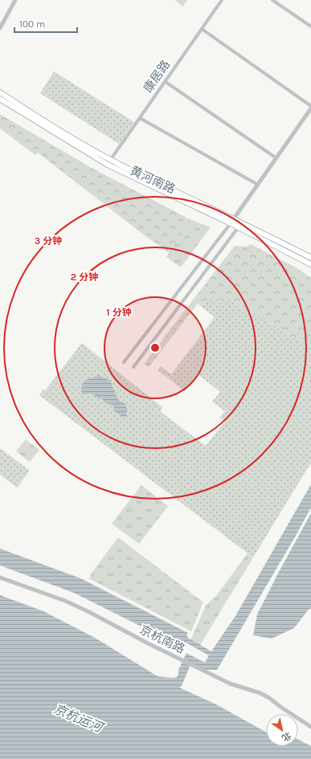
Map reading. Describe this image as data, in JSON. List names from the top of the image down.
{
  "streets": {
    "main road": ["黄河南路"],
    "street": ["康居路", "京杭南路"]
  },
  "crossings": [
    ["康居路", "黄河南路"]
  ],
  "water": ["京杭运河"],
  "scale_bar": "100 m",
  "north": "bottom right",
  "rings": ["3 分钟", "2 分钟", "1 分钟"]
}
